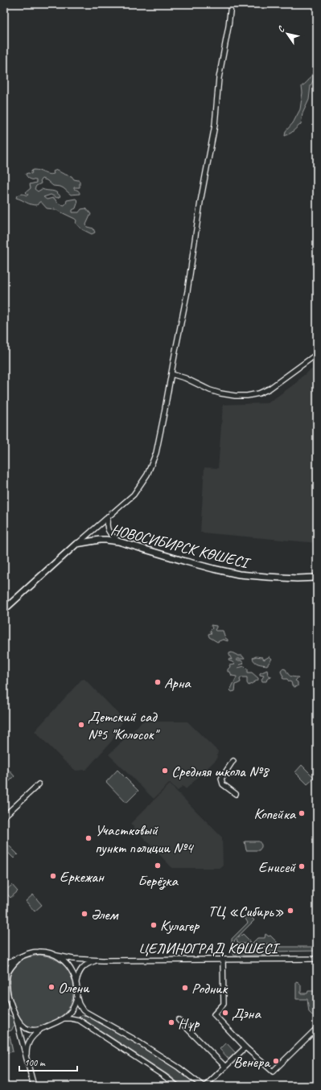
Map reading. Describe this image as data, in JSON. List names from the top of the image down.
{
  "streets": {
    "main road": ["НОВОСИБИРСК КӨШЕСІ"],
    "street": ["ЦЕЛИНОГРАД КӨШЕСІ"]
  },
  "places": [
    "Арна",
    "Детский сад №5 \"Колосок\"",
    "Средняя школа №8",
    "Копейка",
    "Участковый пункт полиции №4",
    "Берёзка",
    "Енисей",
    "Еркежан",
    "ТЦ «Сибирь»",
    "Әлем",
    "Кулагер",
    "Олени",
    "Родник",
    "Дэна",
    "Нұр",
    "Венера"
  ],
  "scale_bar": "100 m",
  "north": "top left"
}
